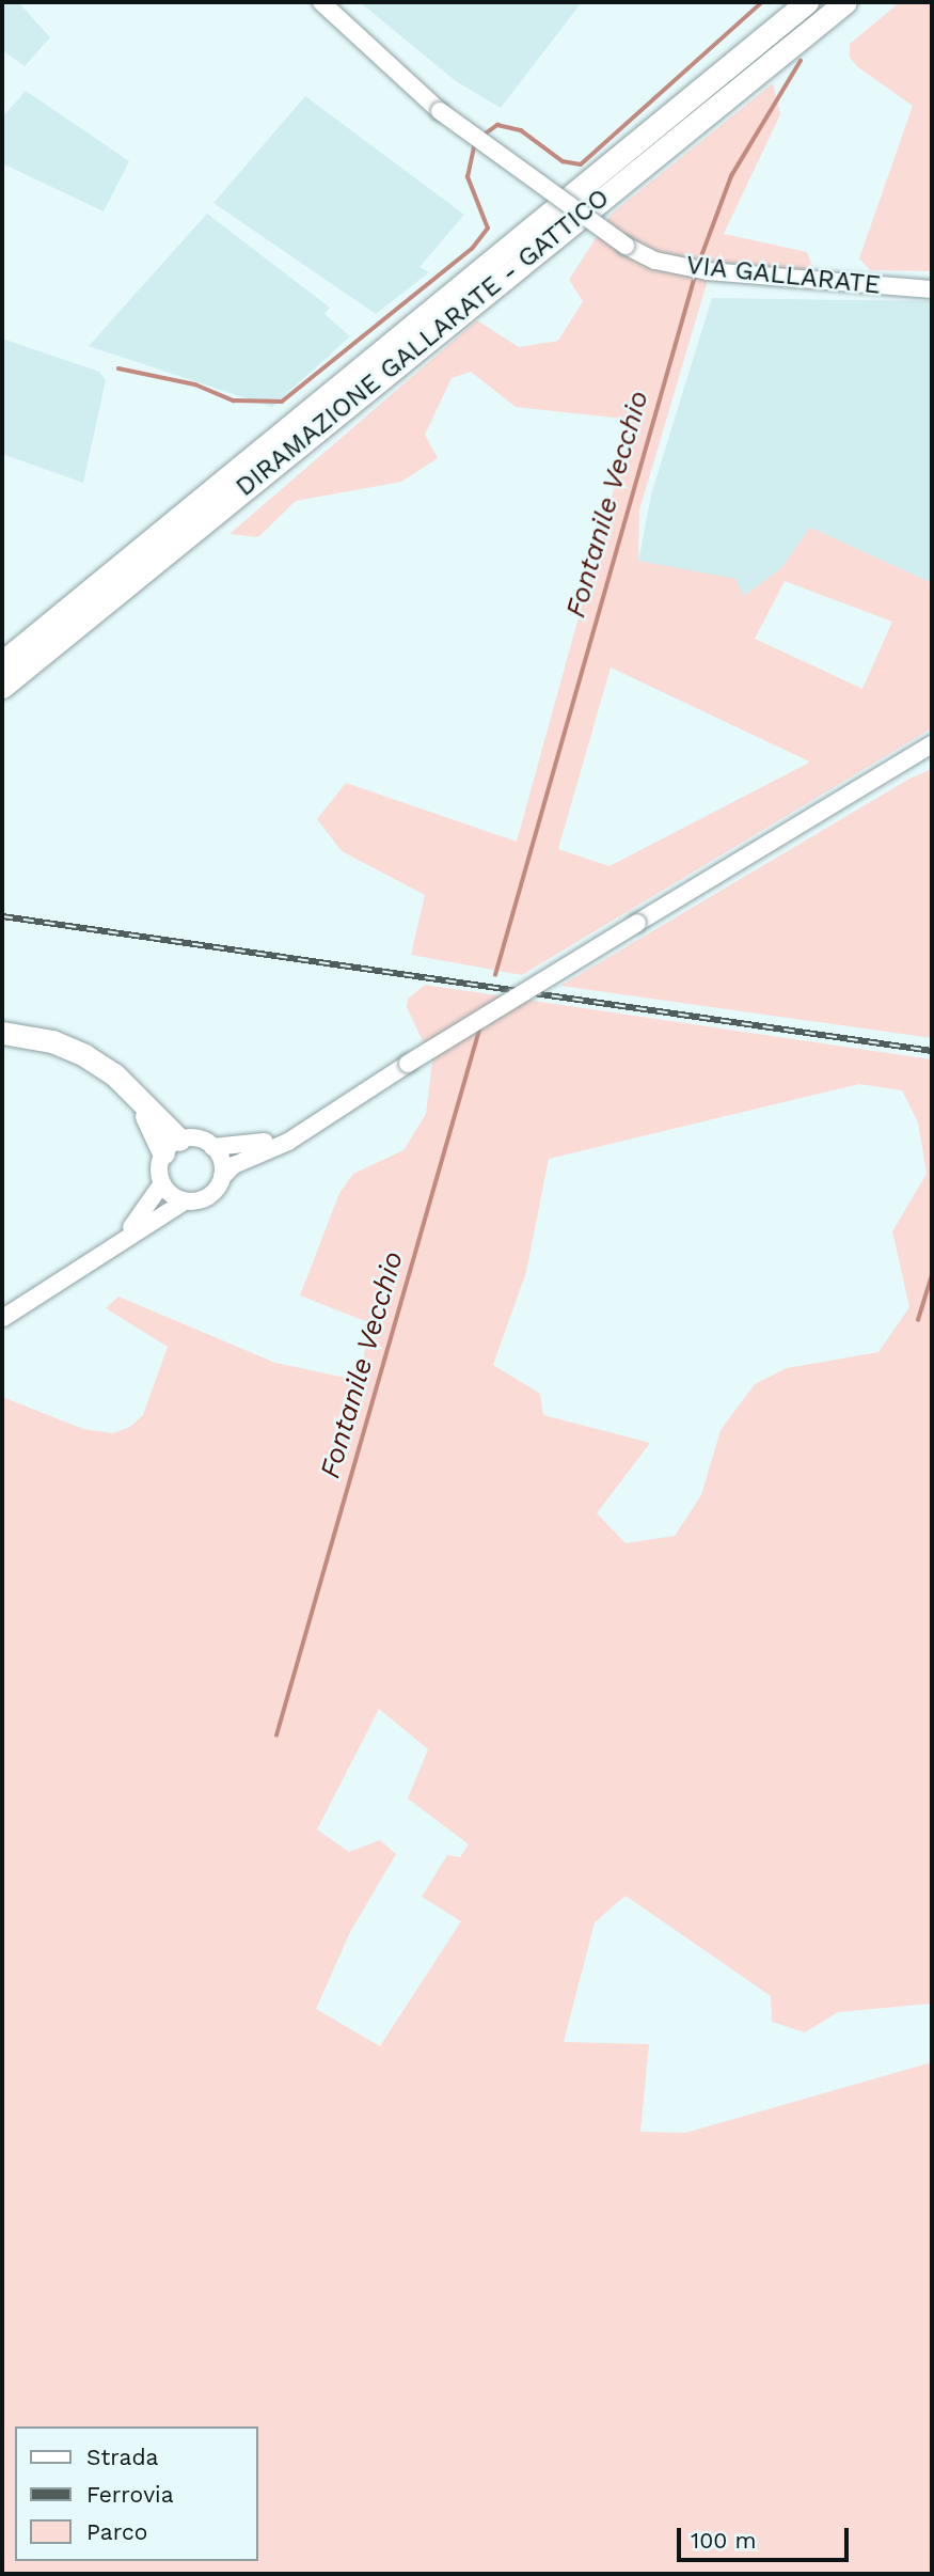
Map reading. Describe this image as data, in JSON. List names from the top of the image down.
{
  "streets": {
    "highway": ["DIRAMAZIONE GALLARATE - GATTICO"],
    "street": ["VIA GALLARATE"]
  },
  "water": ["Fontanile Vecchio"],
  "legend": ["Strada", "Ferrovia", "Parco"],
  "scale_bar": "100 m"
}
